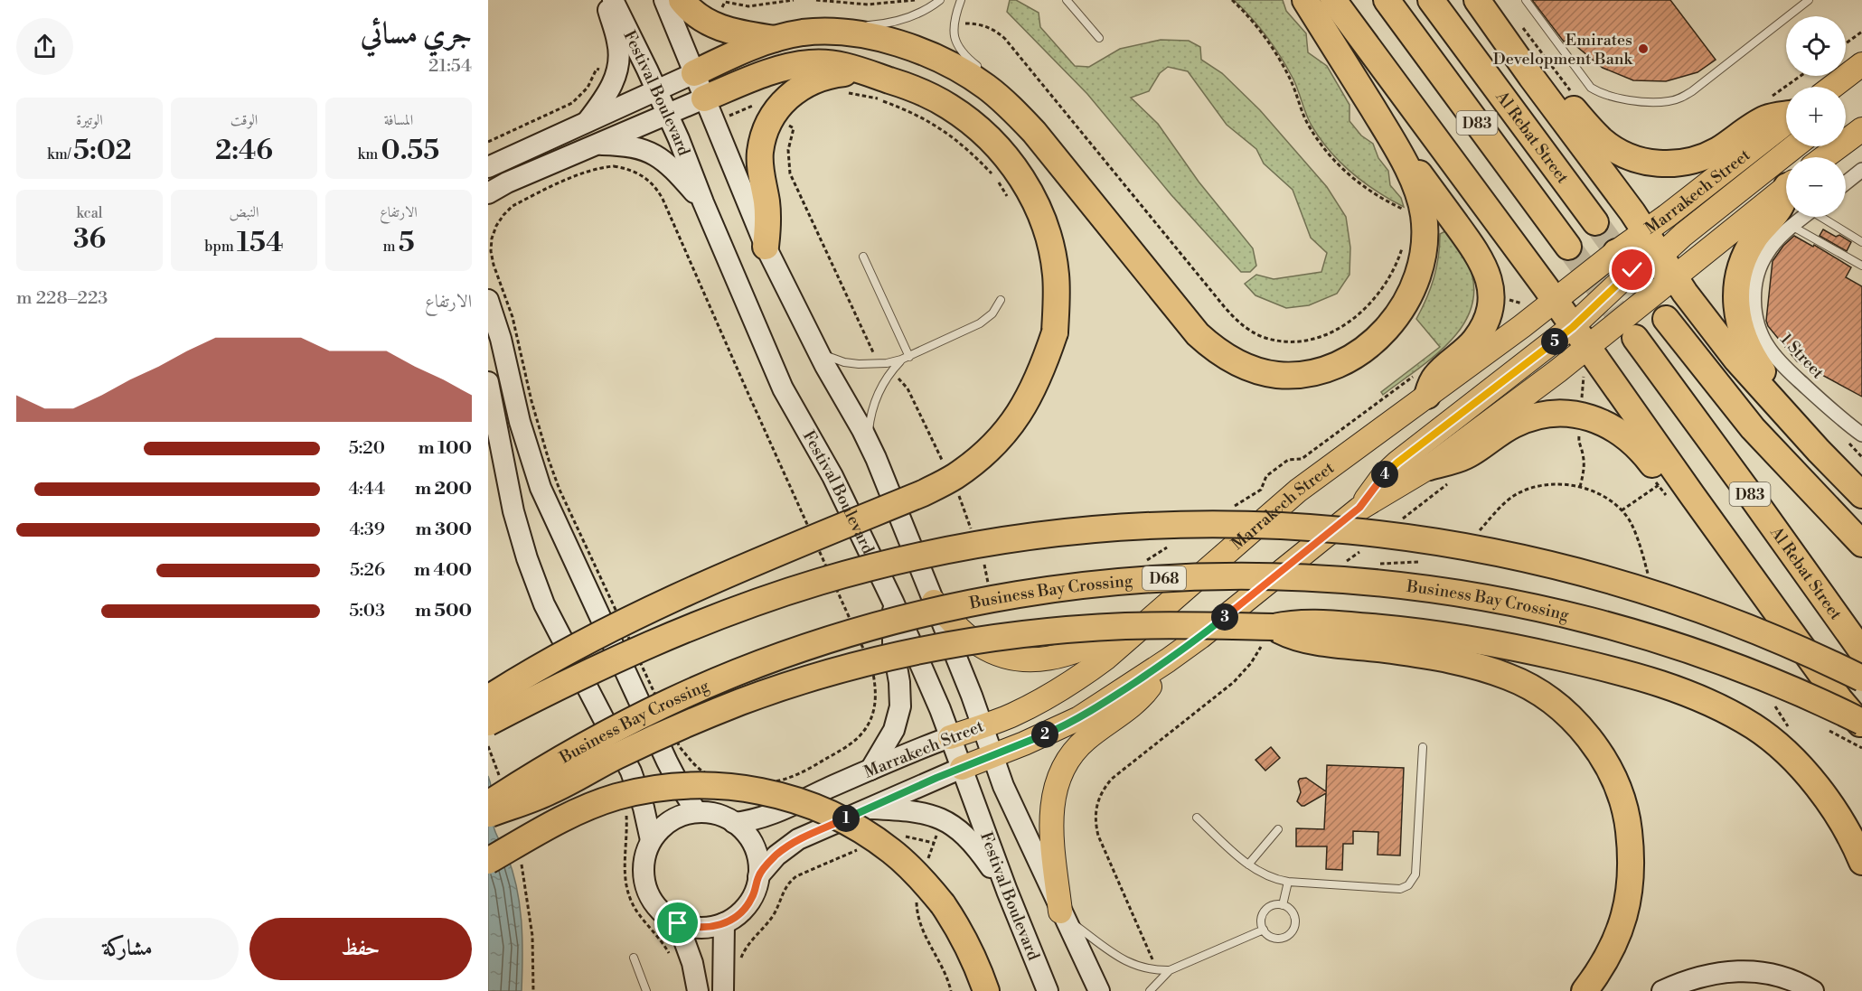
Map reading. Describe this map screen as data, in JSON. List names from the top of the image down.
{
  "streets": {
    "highway": [
      "D83",
      "Al Rebat Street",
      "D68",
      "Business Bay Crossing"
    ],
    "main road": ["Festival Boulevard", "Marrakech Street"],
    "street": ["1 Street"]
  },
  "crossings": [
    ["Festival Boulevard", "Marrakech Street"]
  ],
  "places": ["Emirates Development Bank"],
  "page": {
    "heading": ["جري مسائي", "21:54"],
    "map_buttons": ["+", "−"],
    "stats": [
      ["المسافة", "0.55 km"],
      ["الوقت", "2:46"],
      ["الوتيرة", "5:02 /km"],
      ["الارتفاع", "5 m"],
      ["النبض", "154 bpm"],
      ["kcal", "36"]
    ],
    "chart": ["الارتفاع", "223–228 m"],
    "pins": [
      "5",
      "4",
      "3",
      "2",
      "1"
    ],
    "list": [
      {
        "name": "100 m",
        "note": "5:20"
      },
      {
        "name": "200 m",
        "note": "4:44"
      },
      {
        "name": "300 m",
        "note": "4:39"
      },
      {
        "name": "400 m",
        "note": "5:26"
      },
      {
        "name": "500 m",
        "note": "5:03"
      }
    ],
    "buttons": ["حفظ", "مشاركة"]
  }
}
